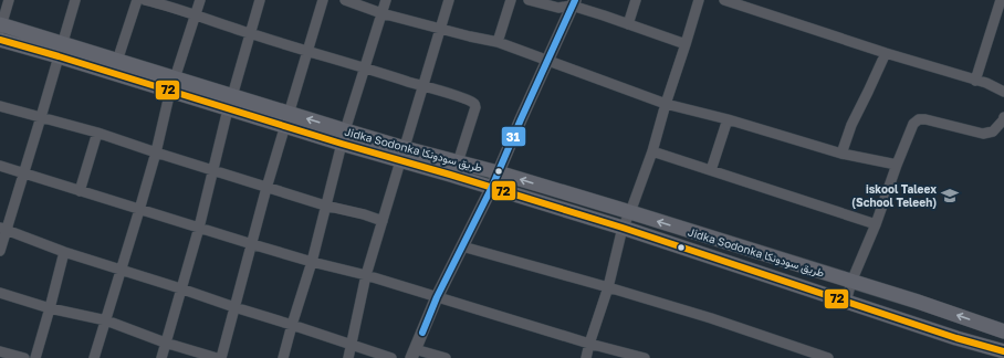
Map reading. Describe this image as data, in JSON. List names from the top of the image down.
{
  "streets": {
    "main road": ["Jidka Sodonka طريق سودونكا"]
  },
  "places": {
    "school or university": ["iskool Taleex (School Teleeh)"]
  },
  "lines": ["transit line 31", "transit line 72"]
}
